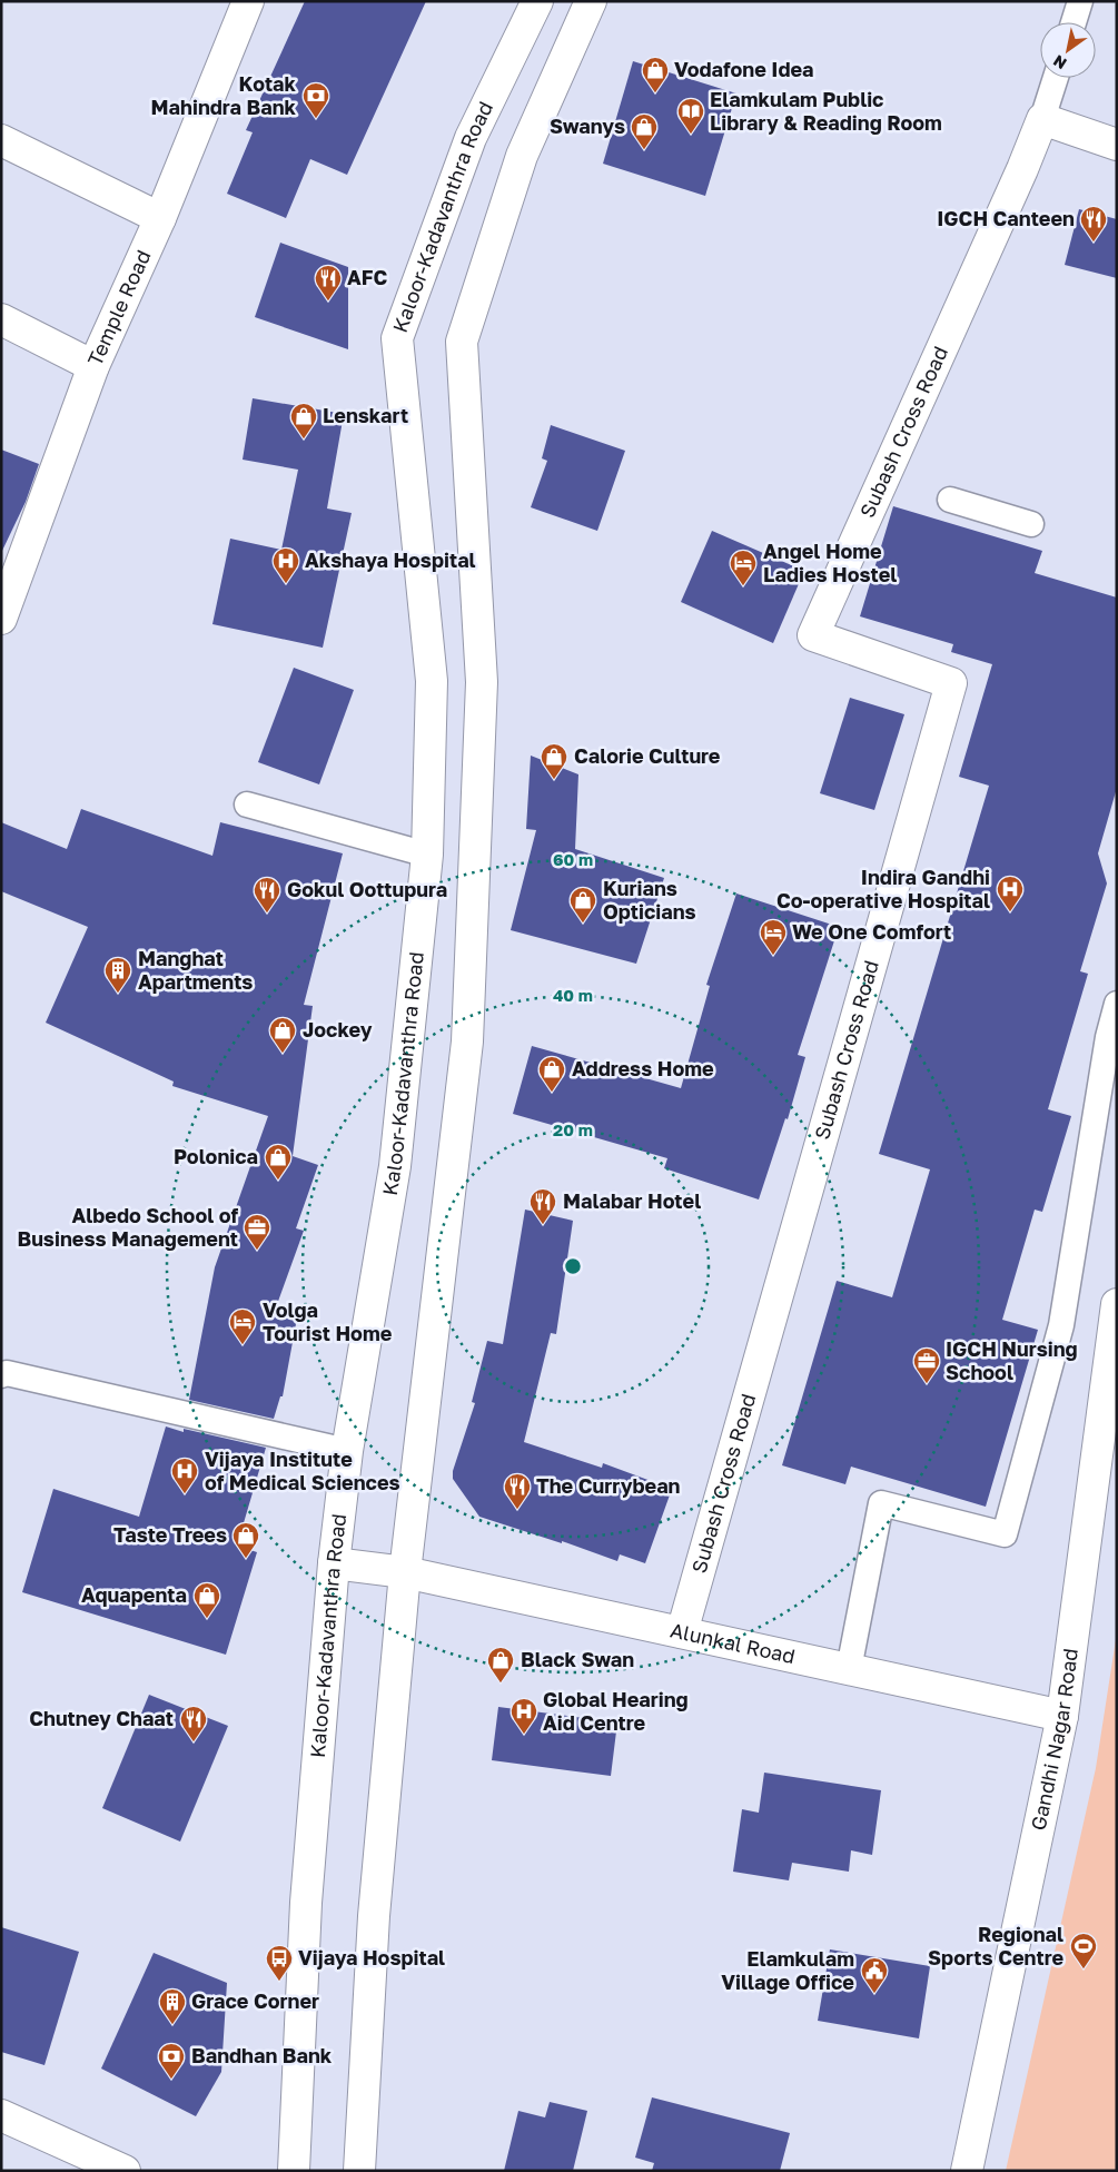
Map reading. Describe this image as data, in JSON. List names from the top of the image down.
{
  "streets": {
    "main road": [
      "Kaloor-Kadavanthra Road",
      "Temple Road",
      "Subash Cross Road",
      "Alunkal Road",
      "Gandhi Nagar Road"
    ]
  },
  "crossings": [
    ["Kaloor-Kadavanthra Road", "Alunkal Road"],
    ["Subash Cross Road", "Alunkal Road"],
    ["Alunkal Road", "Gandhi Nagar Road"]
  ],
  "places": {
    "shop": [
      "Vodafone Idea",
      "Swanys",
      "Lenskart",
      "Calorie Culture",
      "Kurians Opticians",
      "Jockey",
      "Address Home",
      "Polonica",
      "Taste Trees",
      "Aquapenta",
      "Black Swan"
    ],
    "bank": ["Kotak Mahindra Bank", "Bandhan Bank"],
    "library": ["Elamkulam Public Library & Reading Room"],
    "restaurant": [
      "IGCH Canteen",
      "AFC",
      "Gokul Oottupura",
      "Malabar Hotel",
      "The Currybean",
      "Chutney Chaat"
    ],
    "hospital": [
      "Akshaya Hospital",
      "Indira Gandhi Co-operative Hospital",
      "Vijaya Institute of Medical Sciences",
      "Global Hearing Aid Centre"
    ],
    "hotel": ["Angel Home Ladies Hostel", "We One Comfort", "Volga Tourist Home"],
    "building": ["Manghat Apartments", "Grace Corner"],
    "office": ["Albedo School of Business Management", "IGCH Nursing School"],
    "sports": ["Regional Sports Centre"],
    "bus stop": ["Vijaya Hospital"],
    "public building": ["Elamkulam Village Office"]
  },
  "north": "bottom left",
  "rings": ["60 m", "40 m", "20 m"]
}
